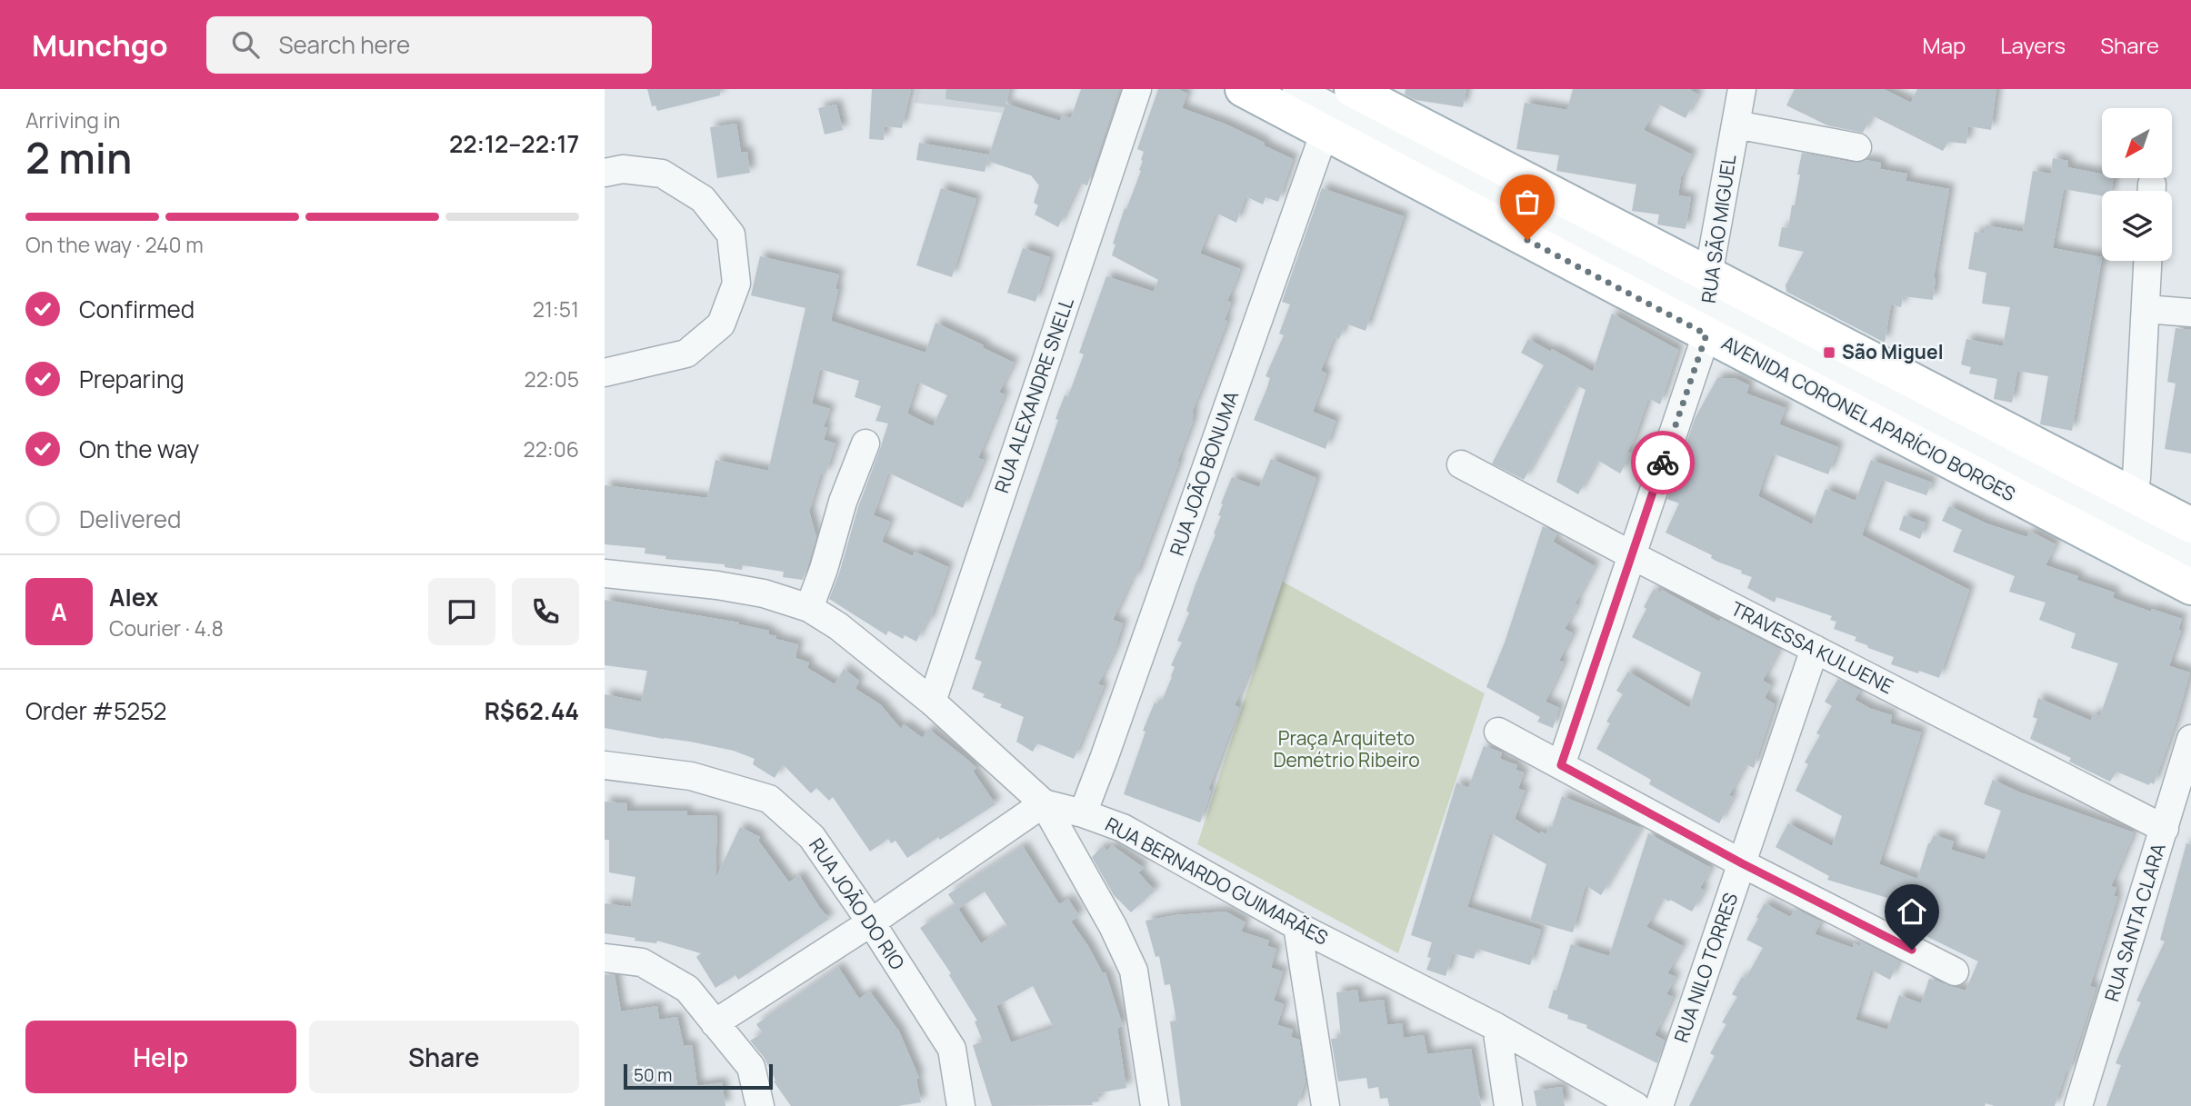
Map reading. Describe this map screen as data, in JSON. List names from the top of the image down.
{
  "streets": {
    "main road": ["AVENIDA CORONEL APARÍCIO BORGES"],
    "street": [
      "RUA SÃO MIGUEL",
      "RUA ALEXANDRE SNELL",
      "RUA JOÃO BONUMA",
      "TRAVESSA KULUENE",
      "RUA BERNARDO GUIMARÃES",
      "RUA JOÃO DO RIO",
      "RUA SANTA CLARA",
      "RUA NILO TORRES"
    ]
  },
  "crossings": [
    ["RUA SÃO MIGUEL", "AVENIDA CORONEL APARÍCIO BORGES"],
    ["RUA SÃO MIGUEL", "TRAVESSA KULUENE"],
    ["RUA ALEXANDRE SNELL", "RUA BERNARDO GUIMARÃES"],
    ["AVENIDA CORONEL APARÍCIO BORGES", "RUA JOÃO BONUMA"],
    ["RUA JOÃO BONUMA", "RUA BERNARDO GUIMARÃES"],
    ["TRAVESSA KULUENE", "RUA SANTA CLARA"],
    ["TRAVESSA KULUENE", "RUA NILO TORRES"]
  ],
  "parks": ["Praça Arquiteto Demétrio Ribeiro"],
  "places": {
    "transit": ["São Miguel"]
  },
  "scale_bar": "50 m",
  "north": "bottom left",
  "page": {
    "header": "Munchgo",
    "search": "Search here",
    "nav": ["Map", "Layers", "Share"],
    "heading": ["2 min", "Arriving in", "22:12–22:17"],
    "panel": [
      "Alex",
      "Courier · 4.8",
      "Order #5252",
      "R$62.44"
    ],
    "bar": "On the way · 240 m",
    "list": [
      ["Confirmed", "21:51"],
      ["Preparing", "22:05"],
      ["On the way", "22:06"],
      "Delivered"
    ],
    "round": "A",
    "buttons": ["Help", "Share"],
    "scale": "50 m"
  }
}
